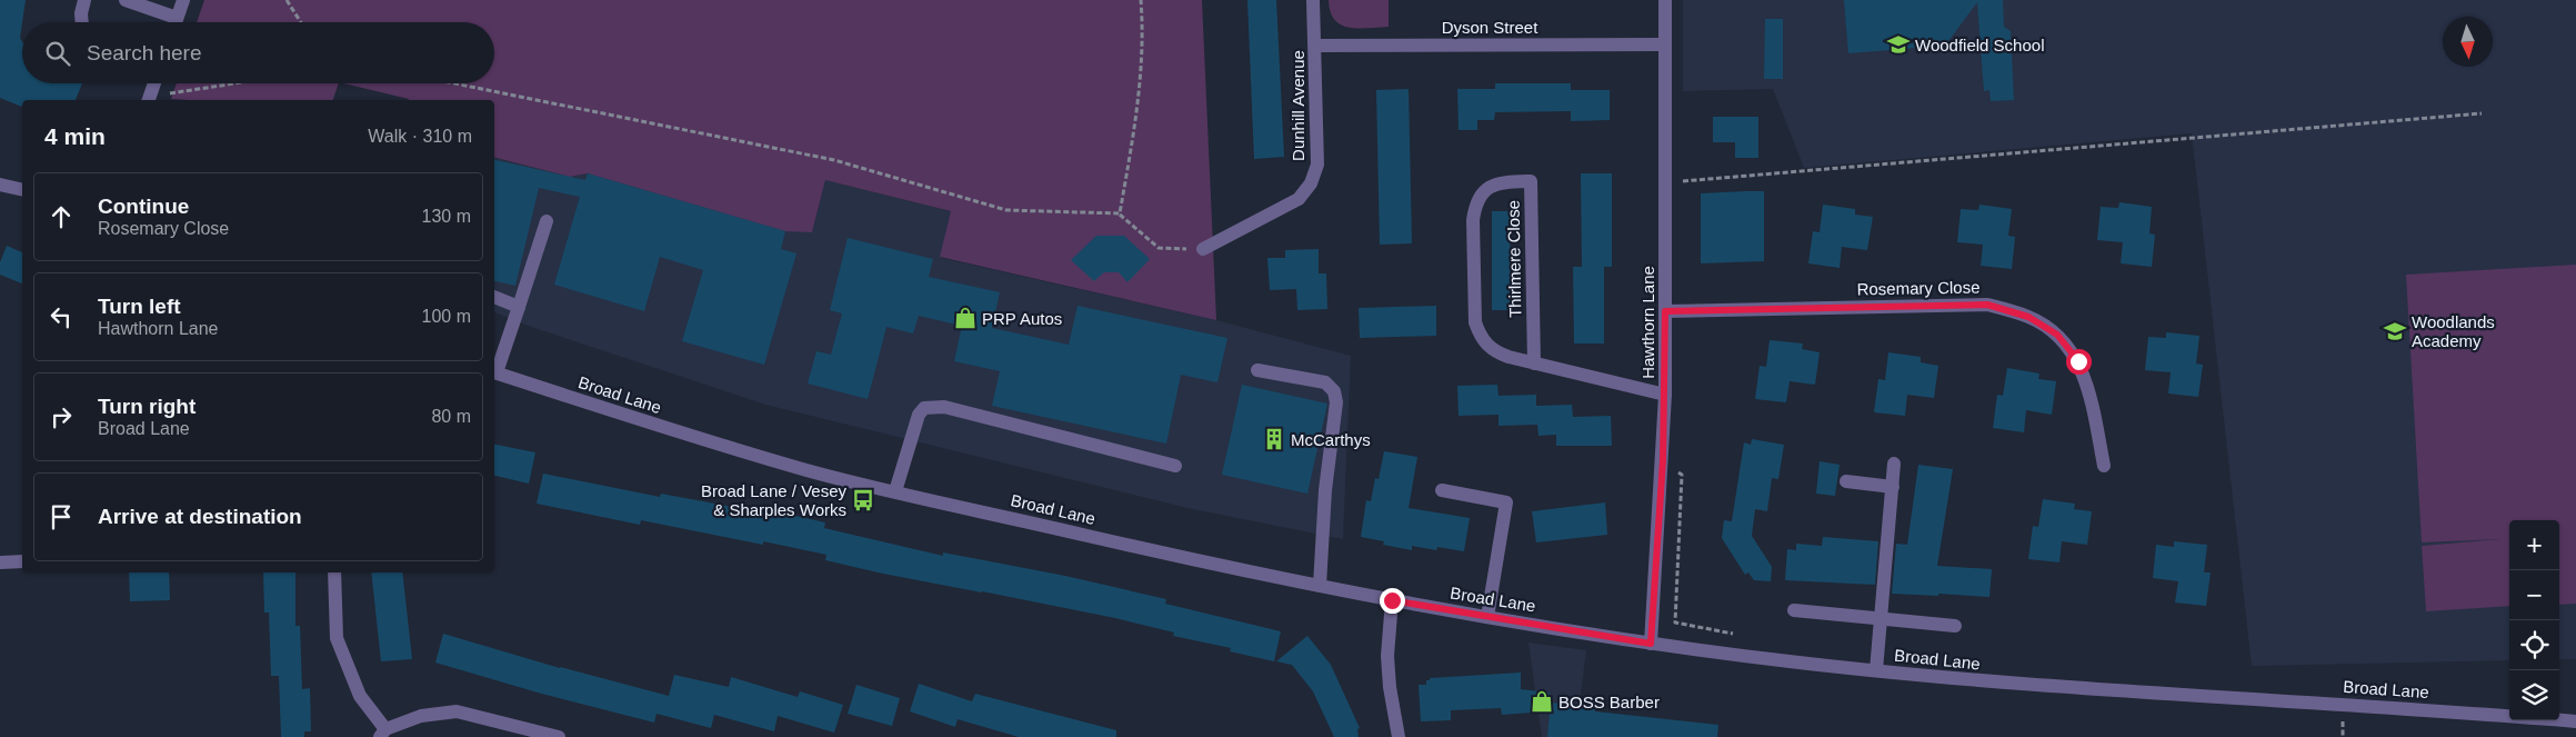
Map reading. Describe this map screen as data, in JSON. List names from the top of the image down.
{
  "streets": {
    "street": [
      "Dyson Street",
      "Dunhill Avenue",
      "Thirlmere Close",
      "Rosemary Close",
      "Hawthorn Lane",
      "Broad Lane"
    ]
  },
  "crossings": [
    ["Dyson Street", "Dunhill Avenue"],
    ["Dyson Street", "Hawthorn Lane"],
    ["Thirlmere Close", "Hawthorn Lane"],
    ["Rosemary Close", "Hawthorn Lane"],
    ["Hawthorn Lane", "Broad Lane"]
  ],
  "places": {
    "school or university": ["Woodfield School", "Woodlands Academy"],
    "shop": ["PRP Autos", "BOSS Barber"],
    "building": ["McCarthys"],
    "bus stop": ["Broad Lane / Vesey & Sharples Works"]
  },
  "north": "bottom",
  "page": {
    "search": "Search here",
    "heading": ["4 min", "Walk · 310 m"],
    "list": [
      ["Continue", "Rosemary Close", "130 m"],
      ["Turn left", "Hawthorn Lane", "100 m"],
      ["Turn right", "Broad Lane", "80 m"],
      "Arrive at destination"
    ],
    "map_buttons": ["+", "−"]
  }
}
